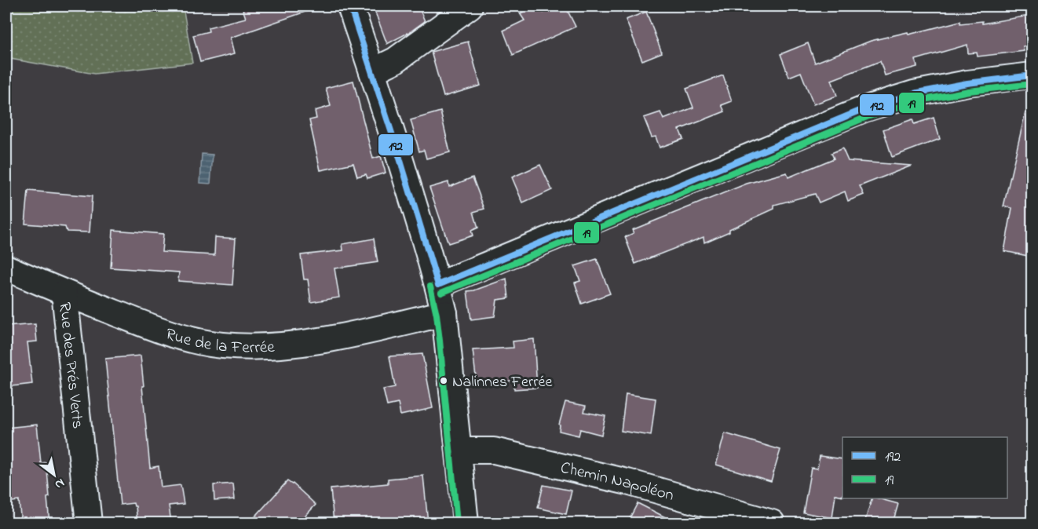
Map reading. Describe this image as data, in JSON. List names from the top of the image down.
{
  "streets": {
    "street": ["Rue de la Ferrée", "Rue des Prés Verts", "Chemin Napoléon"]
  },
  "crossings": [
    ["Rue de la Ferrée", "Rue des Prés Verts"]
  ],
  "places": ["Nalinnes Ferrée"],
  "lines": ["transit line 192", "transit line 19"],
  "legend": ["192", "19"],
  "north": "bottom right"
}
